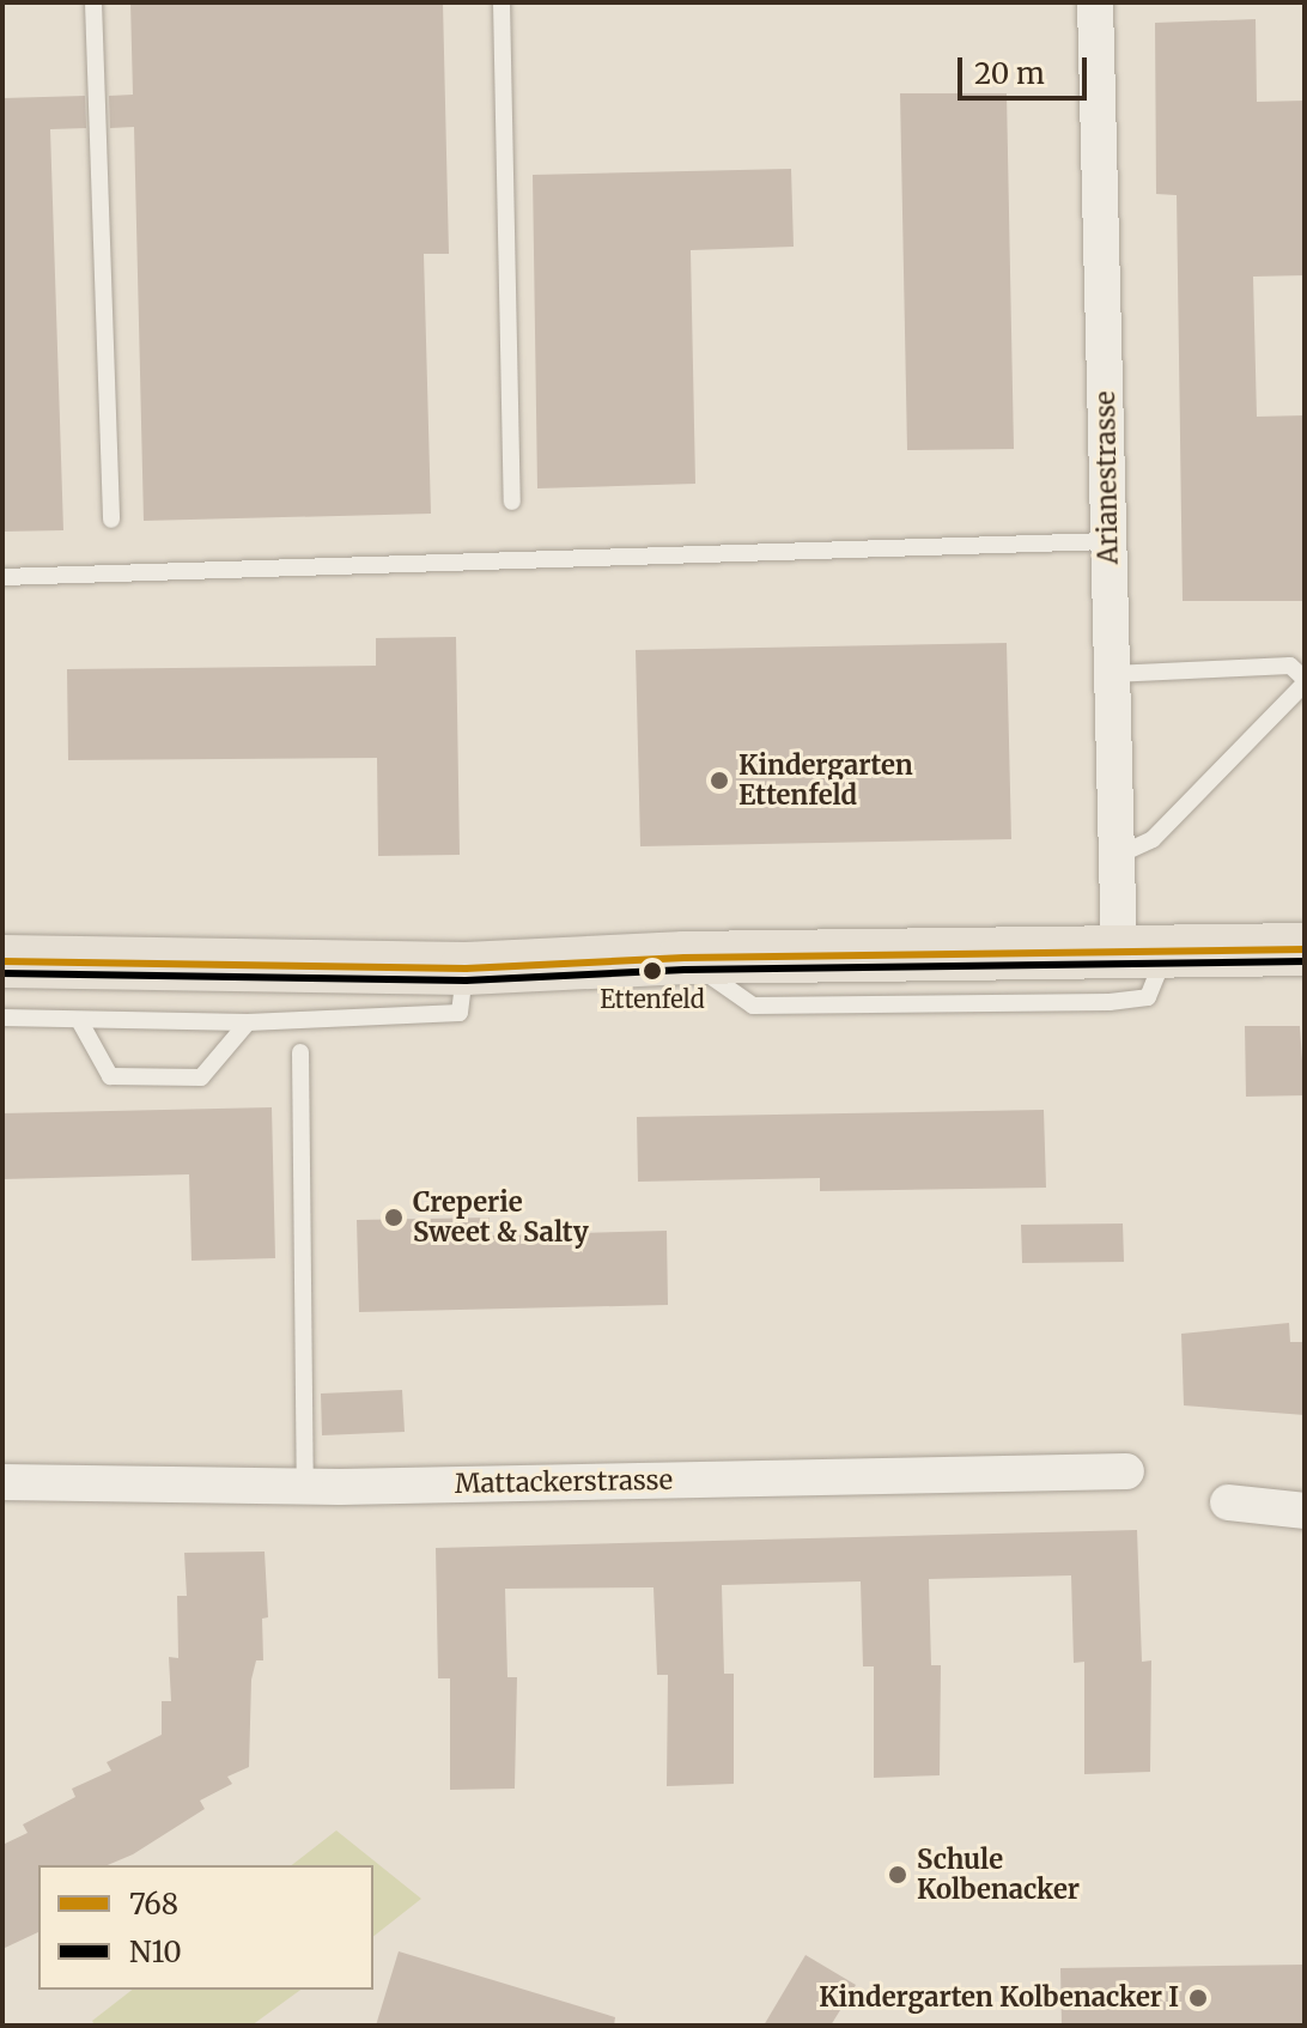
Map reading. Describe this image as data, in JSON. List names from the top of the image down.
{
  "streets": {
    "street": ["Arianestrasse", "Mattackerstrasse"]
  },
  "places": [
    "Kindergarten Ettenfeld",
    "Ettenfeld",
    "Creperie Sweet & Salty",
    "Schule Kolbenacker",
    "Kindergarten Kolbenacker I"
  ],
  "lines": ["transit line 768", "transit line N10"],
  "legend": ["768", "N10"],
  "scale_bar": "20 m"
}
